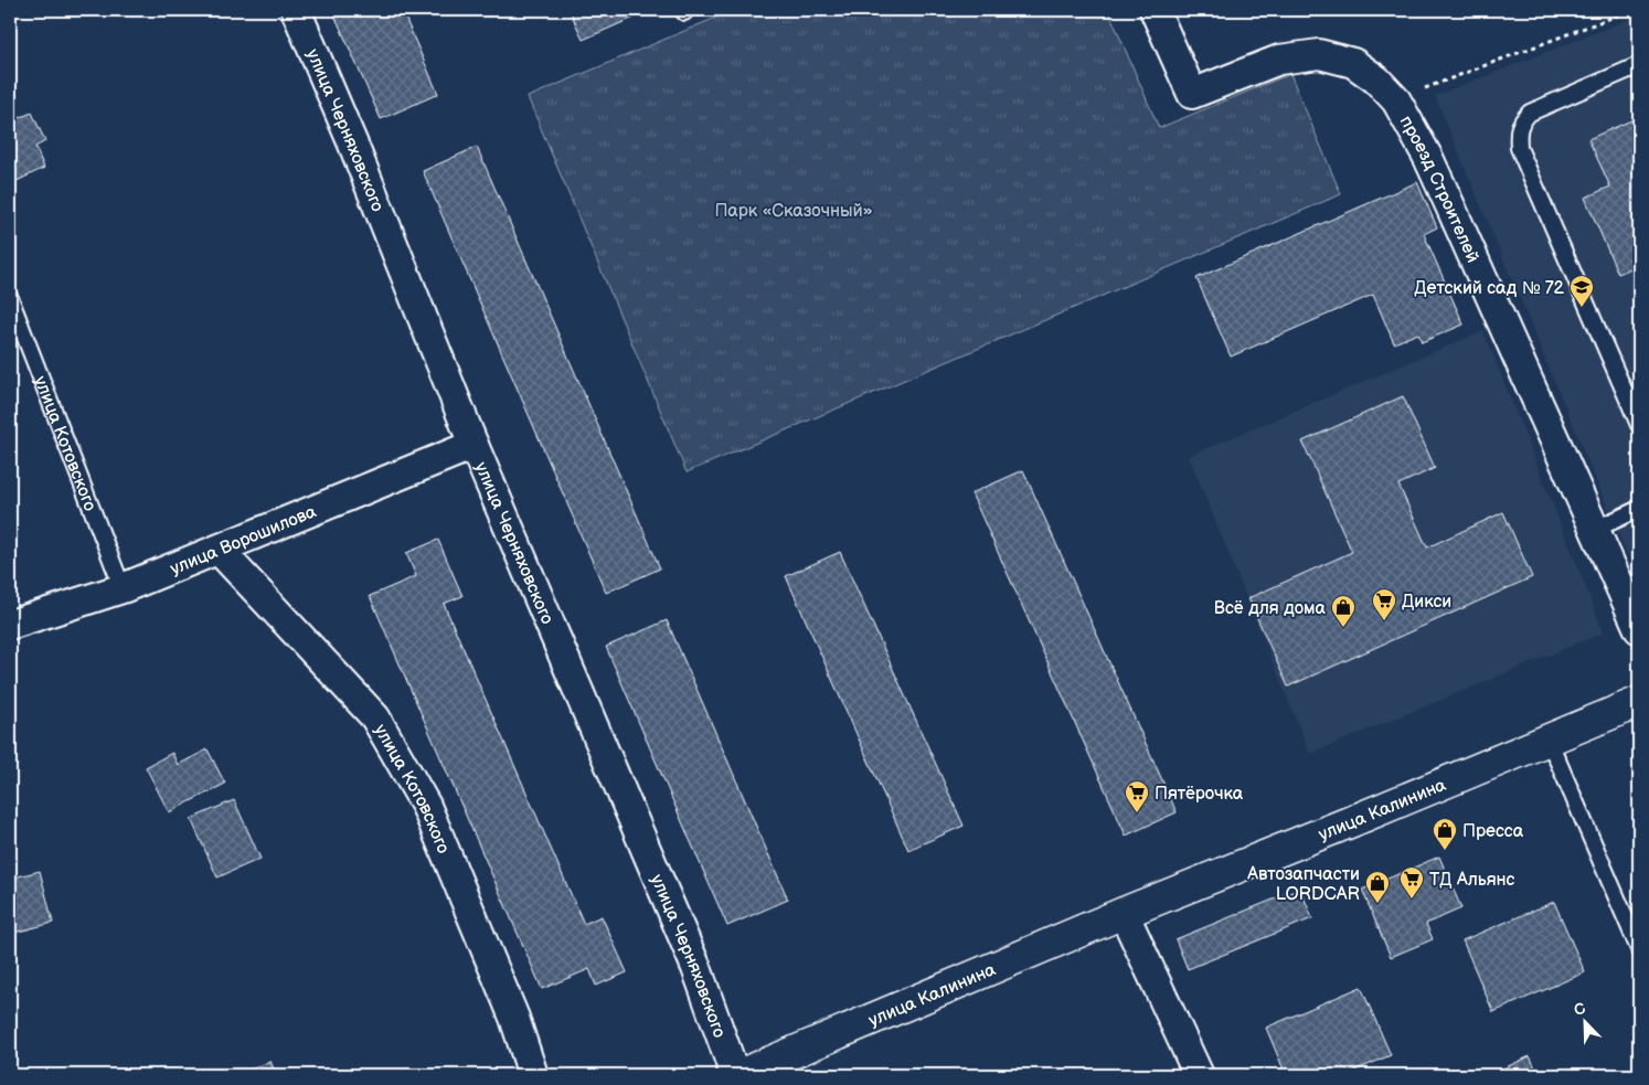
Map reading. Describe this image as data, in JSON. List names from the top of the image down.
{
  "streets": {
    "street": [
      "улица Черняховского",
      "проезд Строителей",
      "улица Котовского",
      "улица Ворошилова",
      "улица Калинина"
    ]
  },
  "crossings": [
    ["улица Черняховского", "улица Ворошилова"],
    ["улица Черняховского", "улица Калинина"],
    ["улица Котовского", "улица Ворошилова"]
  ],
  "parks": ["Парк «Сказочный»"],
  "places": {
    "school or university": ["Детский сад № 72"],
    "supermarket": ["Дикси", "Пятёрочка", "ТД Альянс"],
    "shop": ["Всё для дома", "Пресса", "Автозапчасти LORDCAR"]
  },
  "north": "top left"
}
